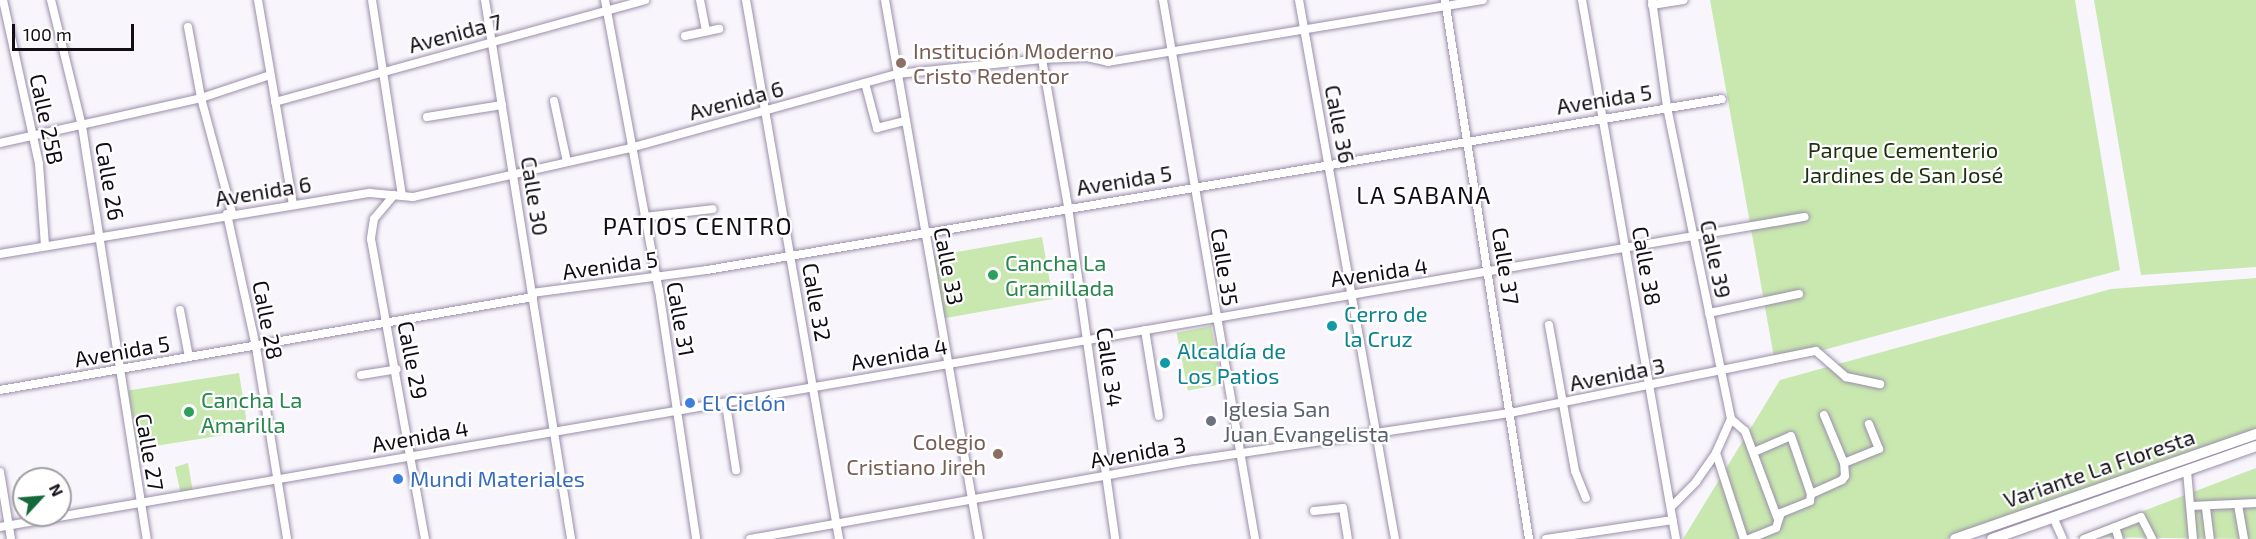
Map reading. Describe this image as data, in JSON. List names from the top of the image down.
{
  "streets": {
    "main road": ["Variante La Floresta"],
    "street": [
      "Avenida 7",
      "Avenida 5",
      "Avenida 6",
      "Calle 25B",
      "Calle 36",
      "Calle 26",
      "Calle 30",
      "Calle 39",
      "Calle 33",
      "Calle 37",
      "Calle 38",
      "Calle 35",
      "Avenida 4",
      "Calle 32",
      "Calle 31",
      "Calle 28",
      "Calle 29",
      "Calle 34",
      "Avenida 3",
      "Calle 27"
    ]
  },
  "crossings": [
    ["Avenida 7", "Calle 30"],
    ["Avenida 7", "Calle 31"],
    ["Avenida 5", "Calle 36"],
    ["Avenida 5", "Calle 26"],
    ["Avenida 5", "Calle 30"],
    ["Avenida 5", "Calle 39"],
    ["Avenida 5", "Calle 33"],
    ["Avenida 5", "Calle 37"],
    ["Avenida 5", "Calle 38"],
    ["Avenida 5", "Calle 35"],
    ["Avenida 5", "Calle 32"],
    ["Avenida 5", "Calle 31"],
    ["Avenida 5", "Calle 28"],
    ["Avenida 5", "Calle 29"],
    ["Avenida 5", "Calle 34"],
    ["Avenida 5", "Calle 27"],
    ["Avenida 6", "Calle 25B"],
    ["Avenida 6", "Calle 36"],
    ["Avenida 6", "Calle 26"],
    ["Avenida 6", "Calle 30"],
    ["Avenida 6", "Calle 33"],
    ["Avenida 6", "Calle 37"],
    ["Avenida 6", "Calle 35"],
    ["Avenida 6", "Calle 32"],
    ["Avenida 6", "Calle 31"],
    ["Avenida 6", "Calle 28"],
    ["Avenida 6", "Calle 29"],
    ["Avenida 6", "Calle 34"],
    ["Calle 36", "Avenida 4"],
    ["Calle 36", "Avenida 3"],
    ["Calle 26", "Calle 27"],
    ["Calle 30", "Avenida 4"],
    ["Calle 39", "Avenida 4"],
    ["Calle 39", "Avenida 3"],
    ["Calle 33", "Avenida 4"],
    ["Calle 33", "Avenida 3"],
    ["Calle 37", "Avenida 4"],
    ["Calle 37", "Avenida 3"],
    ["Calle 38", "Avenida 4"],
    ["Calle 38", "Avenida 3"],
    ["Calle 35", "Avenida 4"],
    ["Calle 35", "Avenida 3"],
    ["Avenida 4", "Calle 32"],
    ["Avenida 4", "Calle 31"],
    ["Avenida 4", "Calle 28"],
    ["Avenida 4", "Calle 29"],
    ["Avenida 4", "Calle 34"],
    ["Avenida 4", "Calle 27"],
    ["Calle 32", "Avenida 3"],
    ["Calle 34", "Avenida 3"]
  ],
  "districts": ["LA SABANA", "PATIOS CENTRO"],
  "parks": ["Parque Cementerio Jardines de San José"],
  "places": [
    "Institución Moderno Cristo Redentor",
    "Cancha La Gramillada",
    "Cerro de la Cruz",
    "Alcaldía de Los Patios",
    "El Ciclón",
    "Cancha La Amarilla",
    "Iglesia San Juan Evangelista",
    "Colegio Cristiano Jireh",
    "Mundi Materiales"
  ],
  "scale_bar": "100 m",
  "north": "top right"
}
